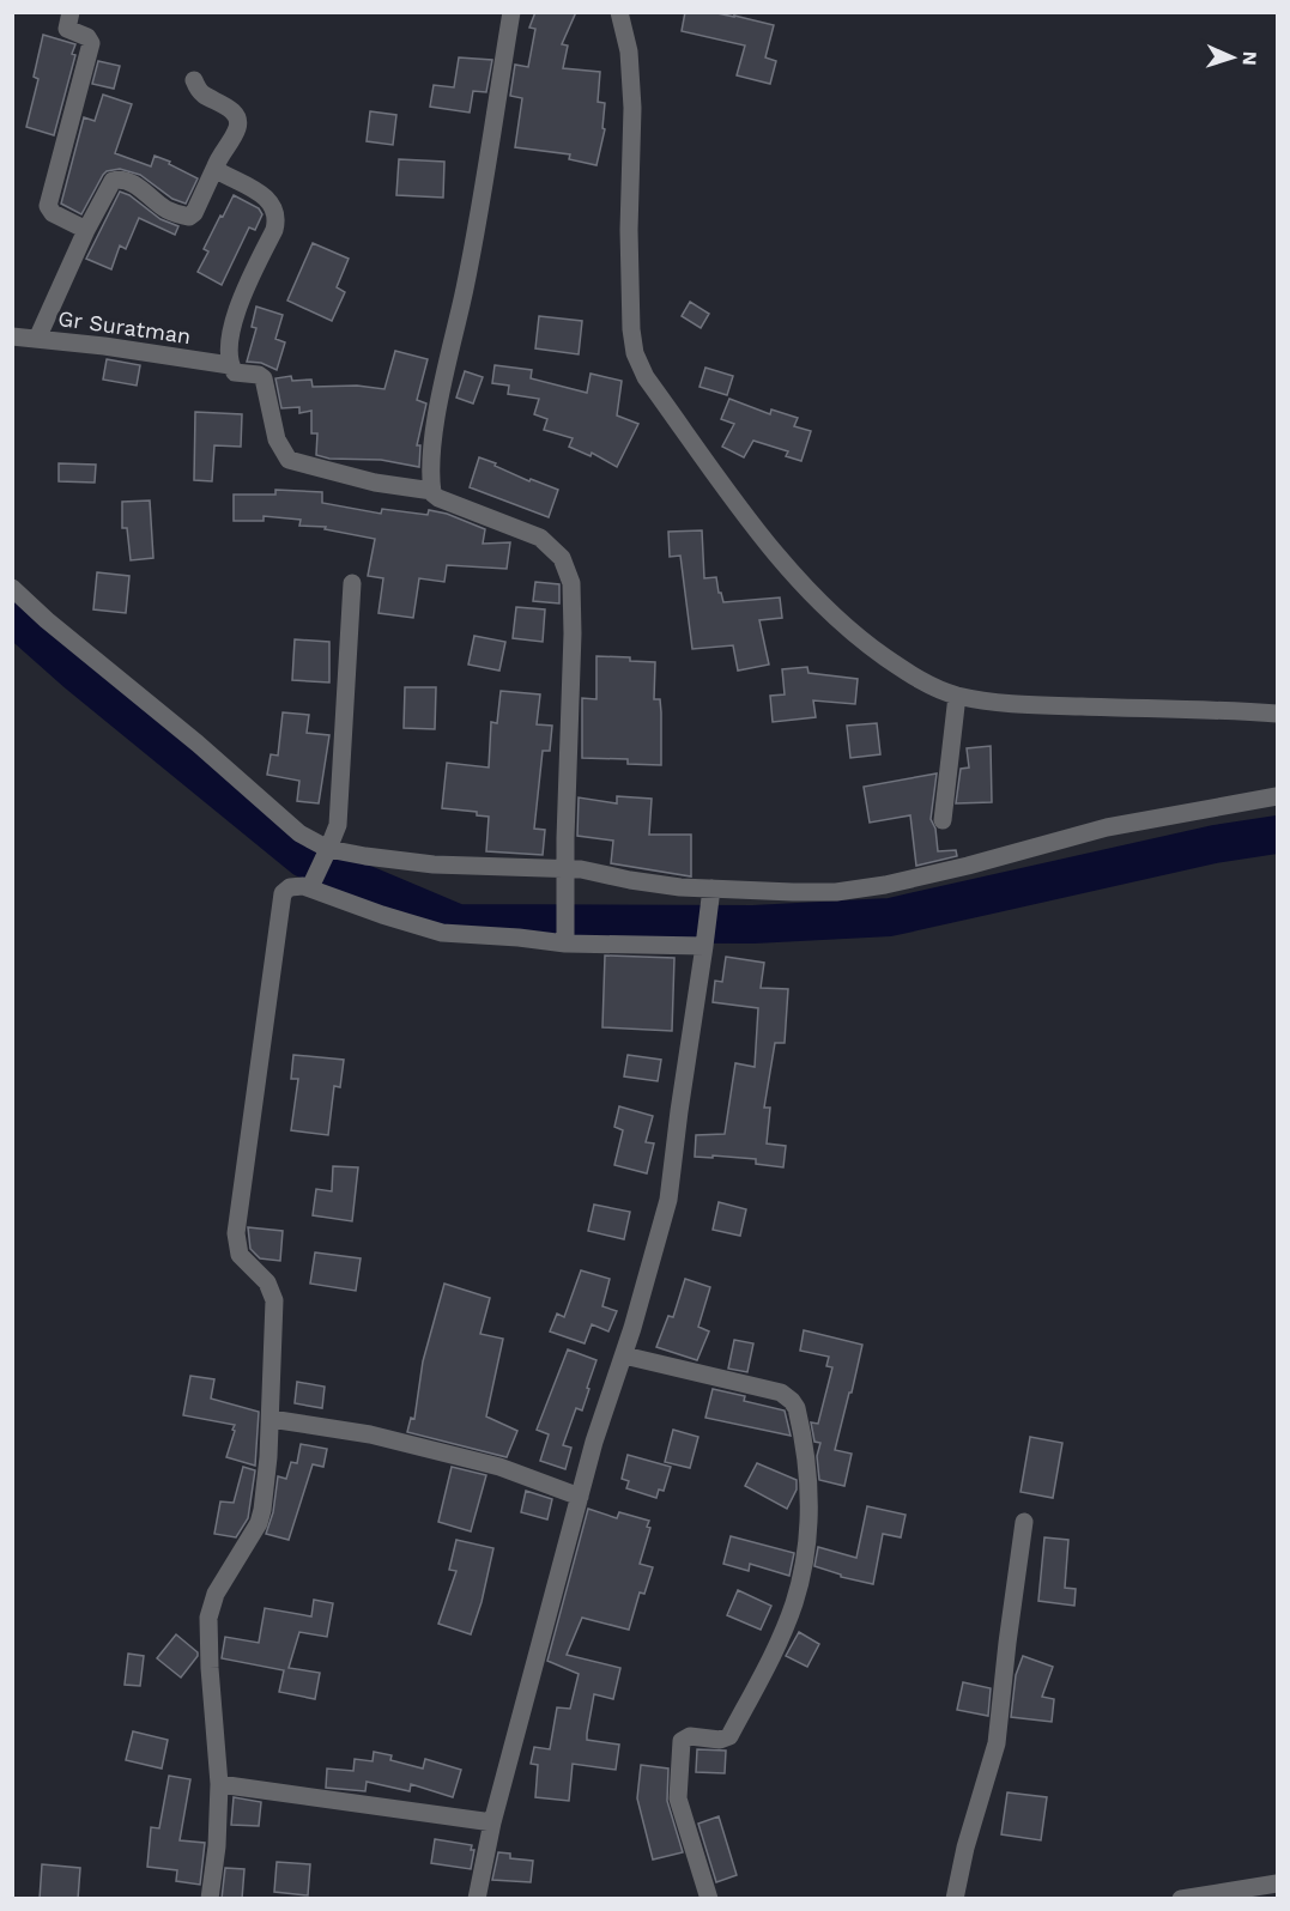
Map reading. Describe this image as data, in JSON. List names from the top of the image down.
{
  "streets": {
    "street": ["Gr Suratman"]
  },
  "north": "right"
}
